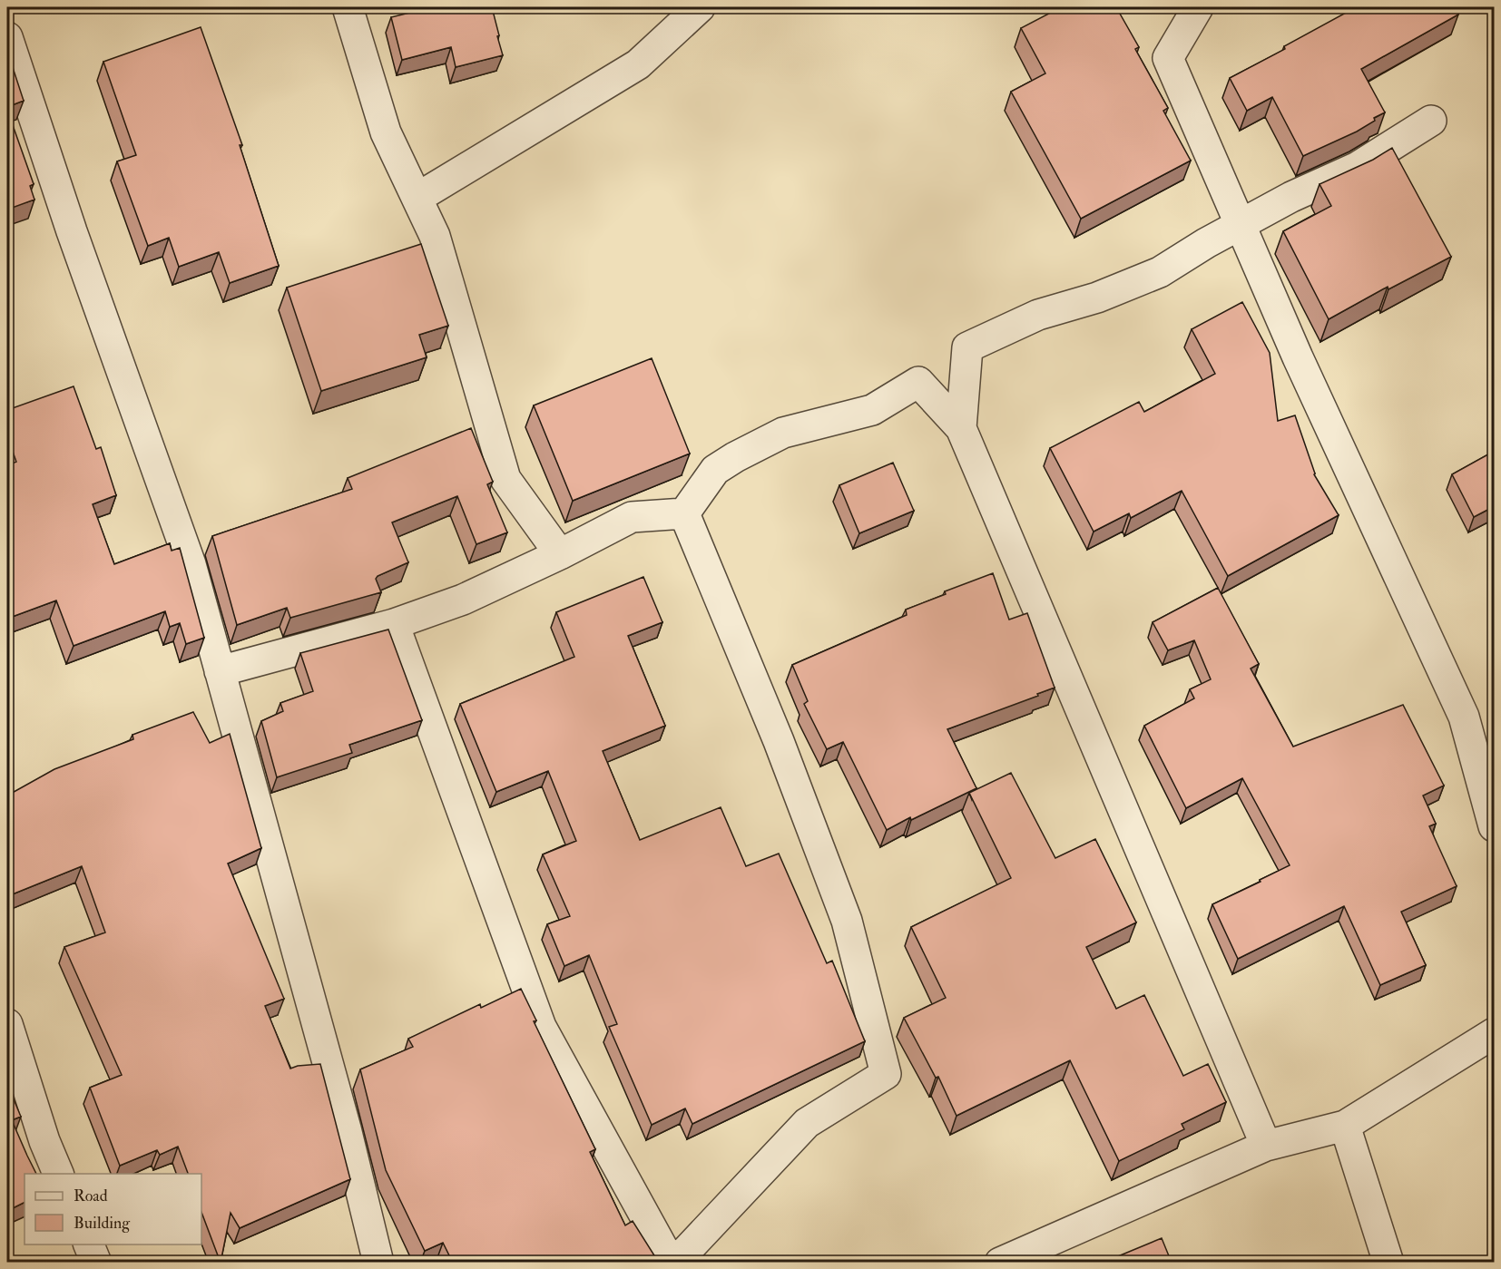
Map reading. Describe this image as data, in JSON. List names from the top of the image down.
{
  "legend": ["Road", "Building"]
}
